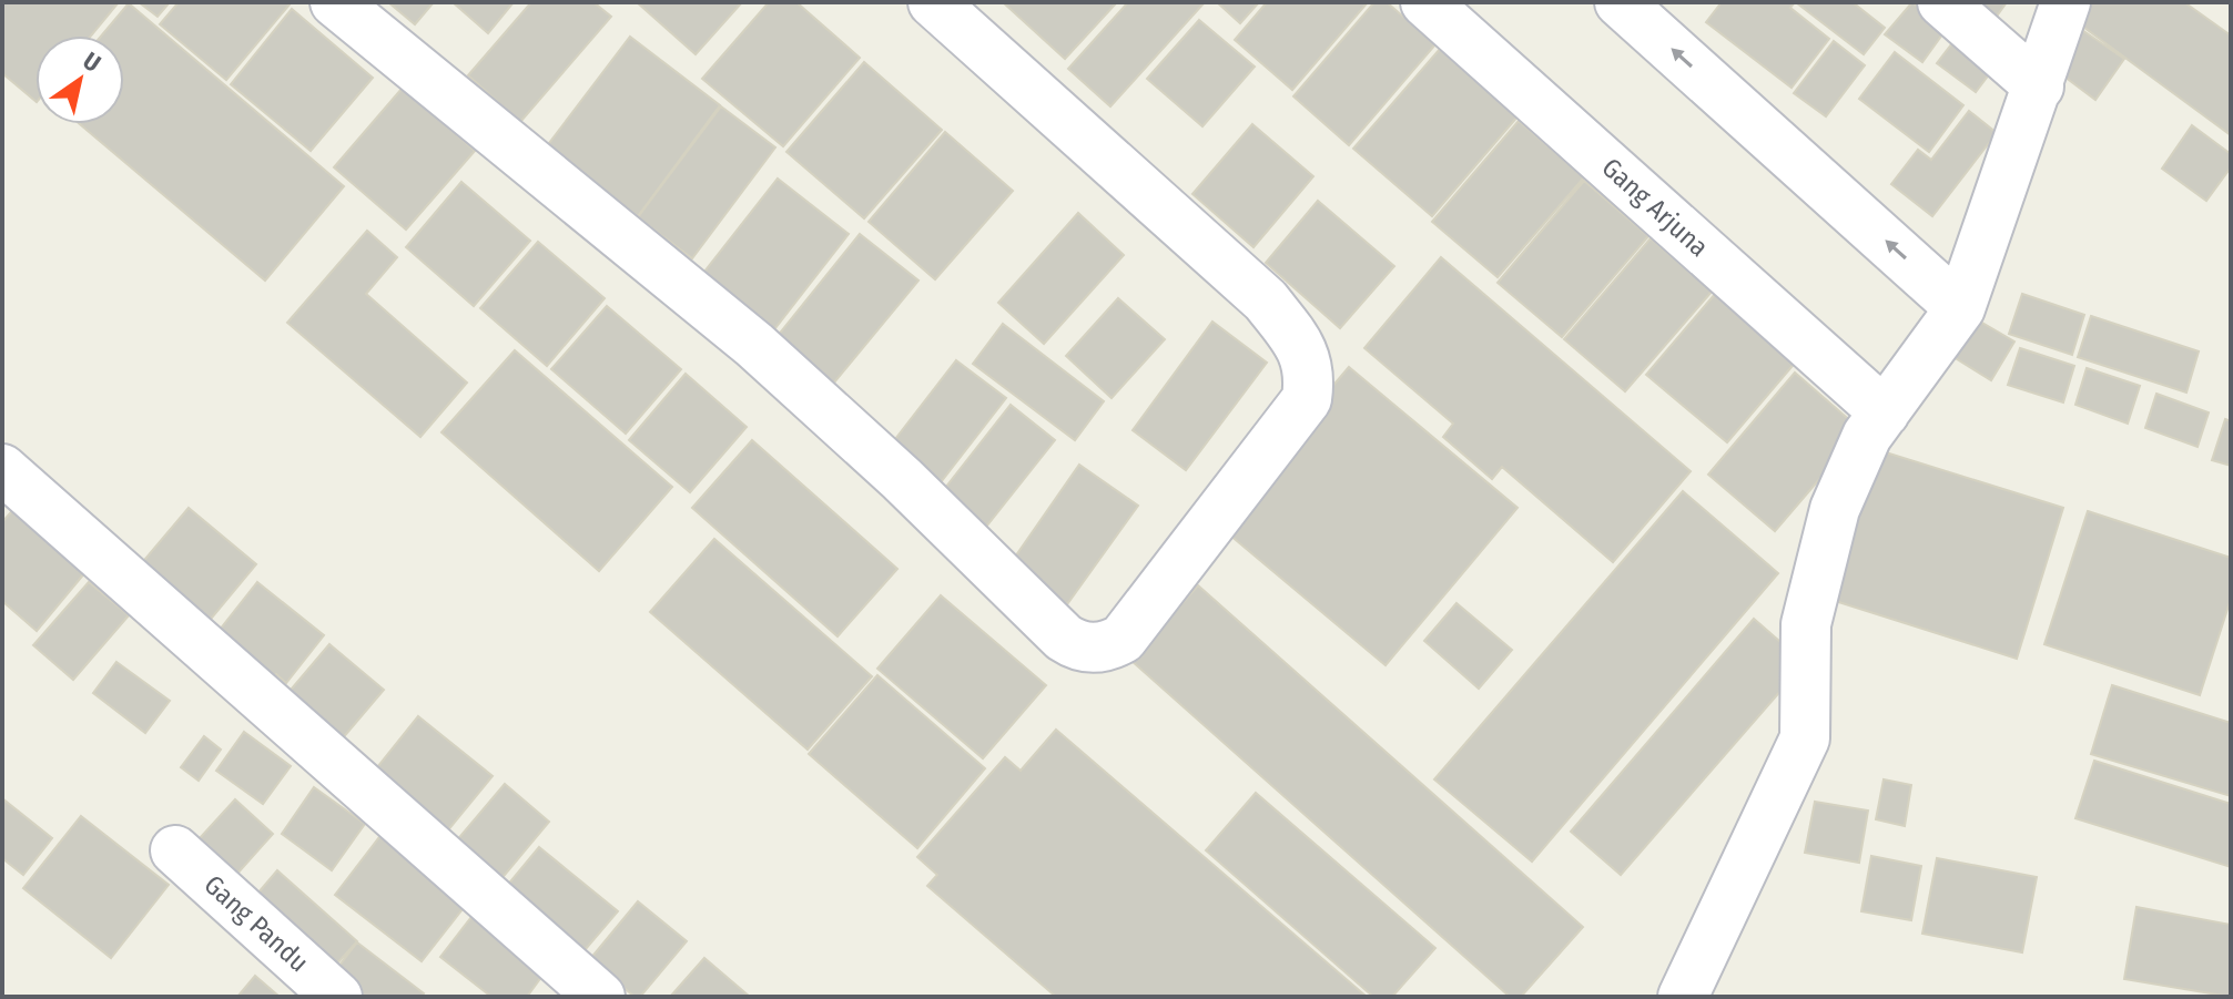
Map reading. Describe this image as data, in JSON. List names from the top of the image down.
{
  "streets": {
    "street": ["Gang Arjuna", "Gang Pandu"]
  },
  "north": "top right"
}
